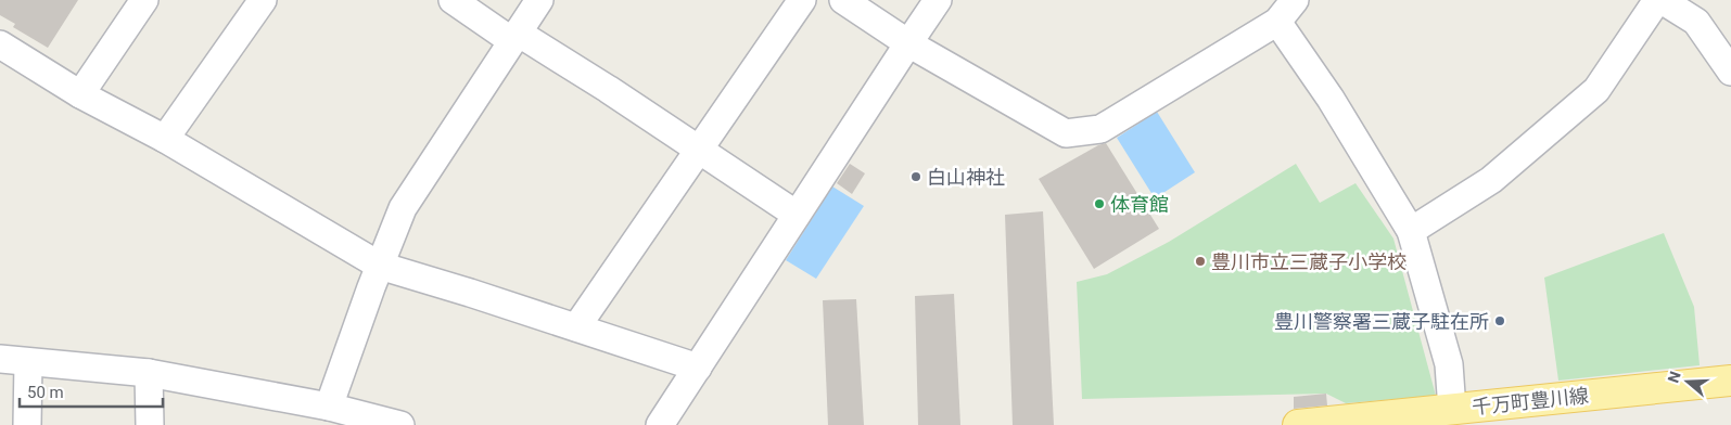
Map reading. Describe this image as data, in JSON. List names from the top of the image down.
{
  "streets": {
    "main road": ["千万町豊川線"]
  },
  "places": [
    "白山神社",
    "体育館",
    "豊川市立三蔵子小学校",
    "豊川警察署三蔵子駐在所"
  ],
  "scale_bar": "50 m",
  "north": "left"
}
